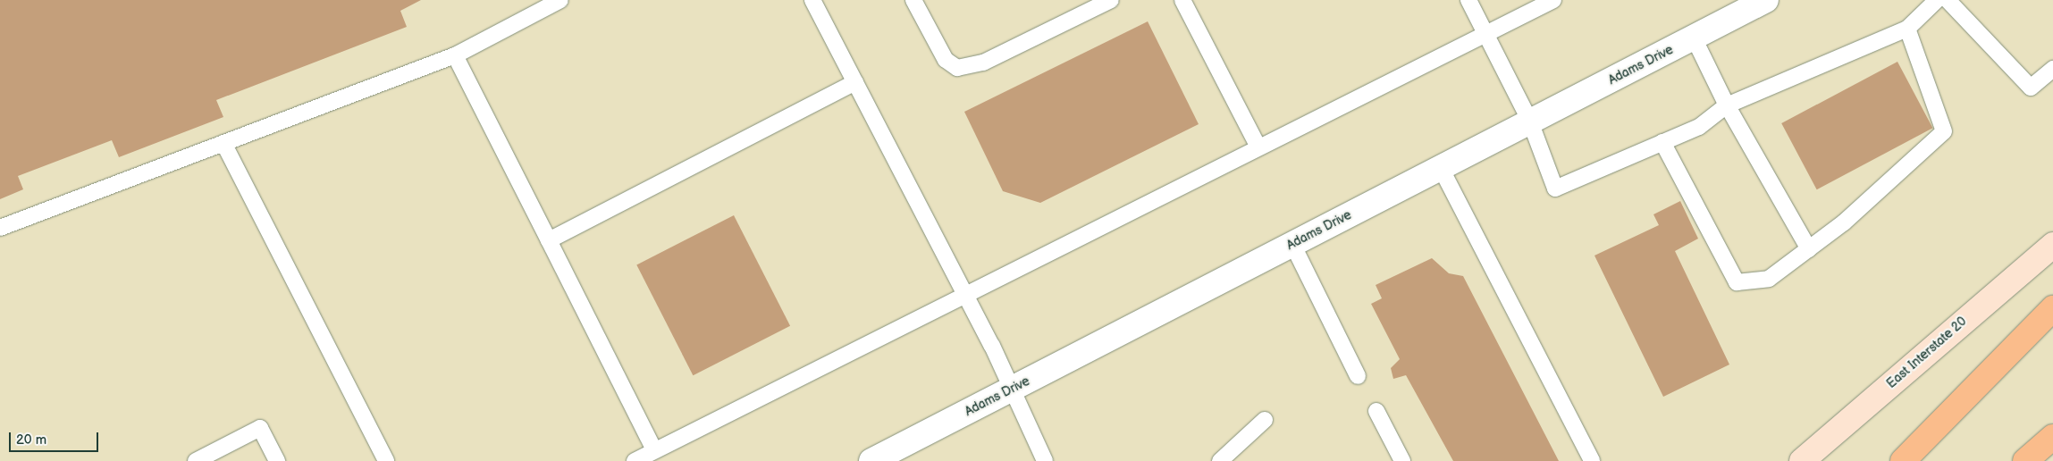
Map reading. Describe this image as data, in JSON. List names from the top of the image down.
{
  "streets": {
    "main road": ["East Interstate 20"],
    "street": ["Adams Drive"]
  },
  "scale_bar": "20 m"
}
